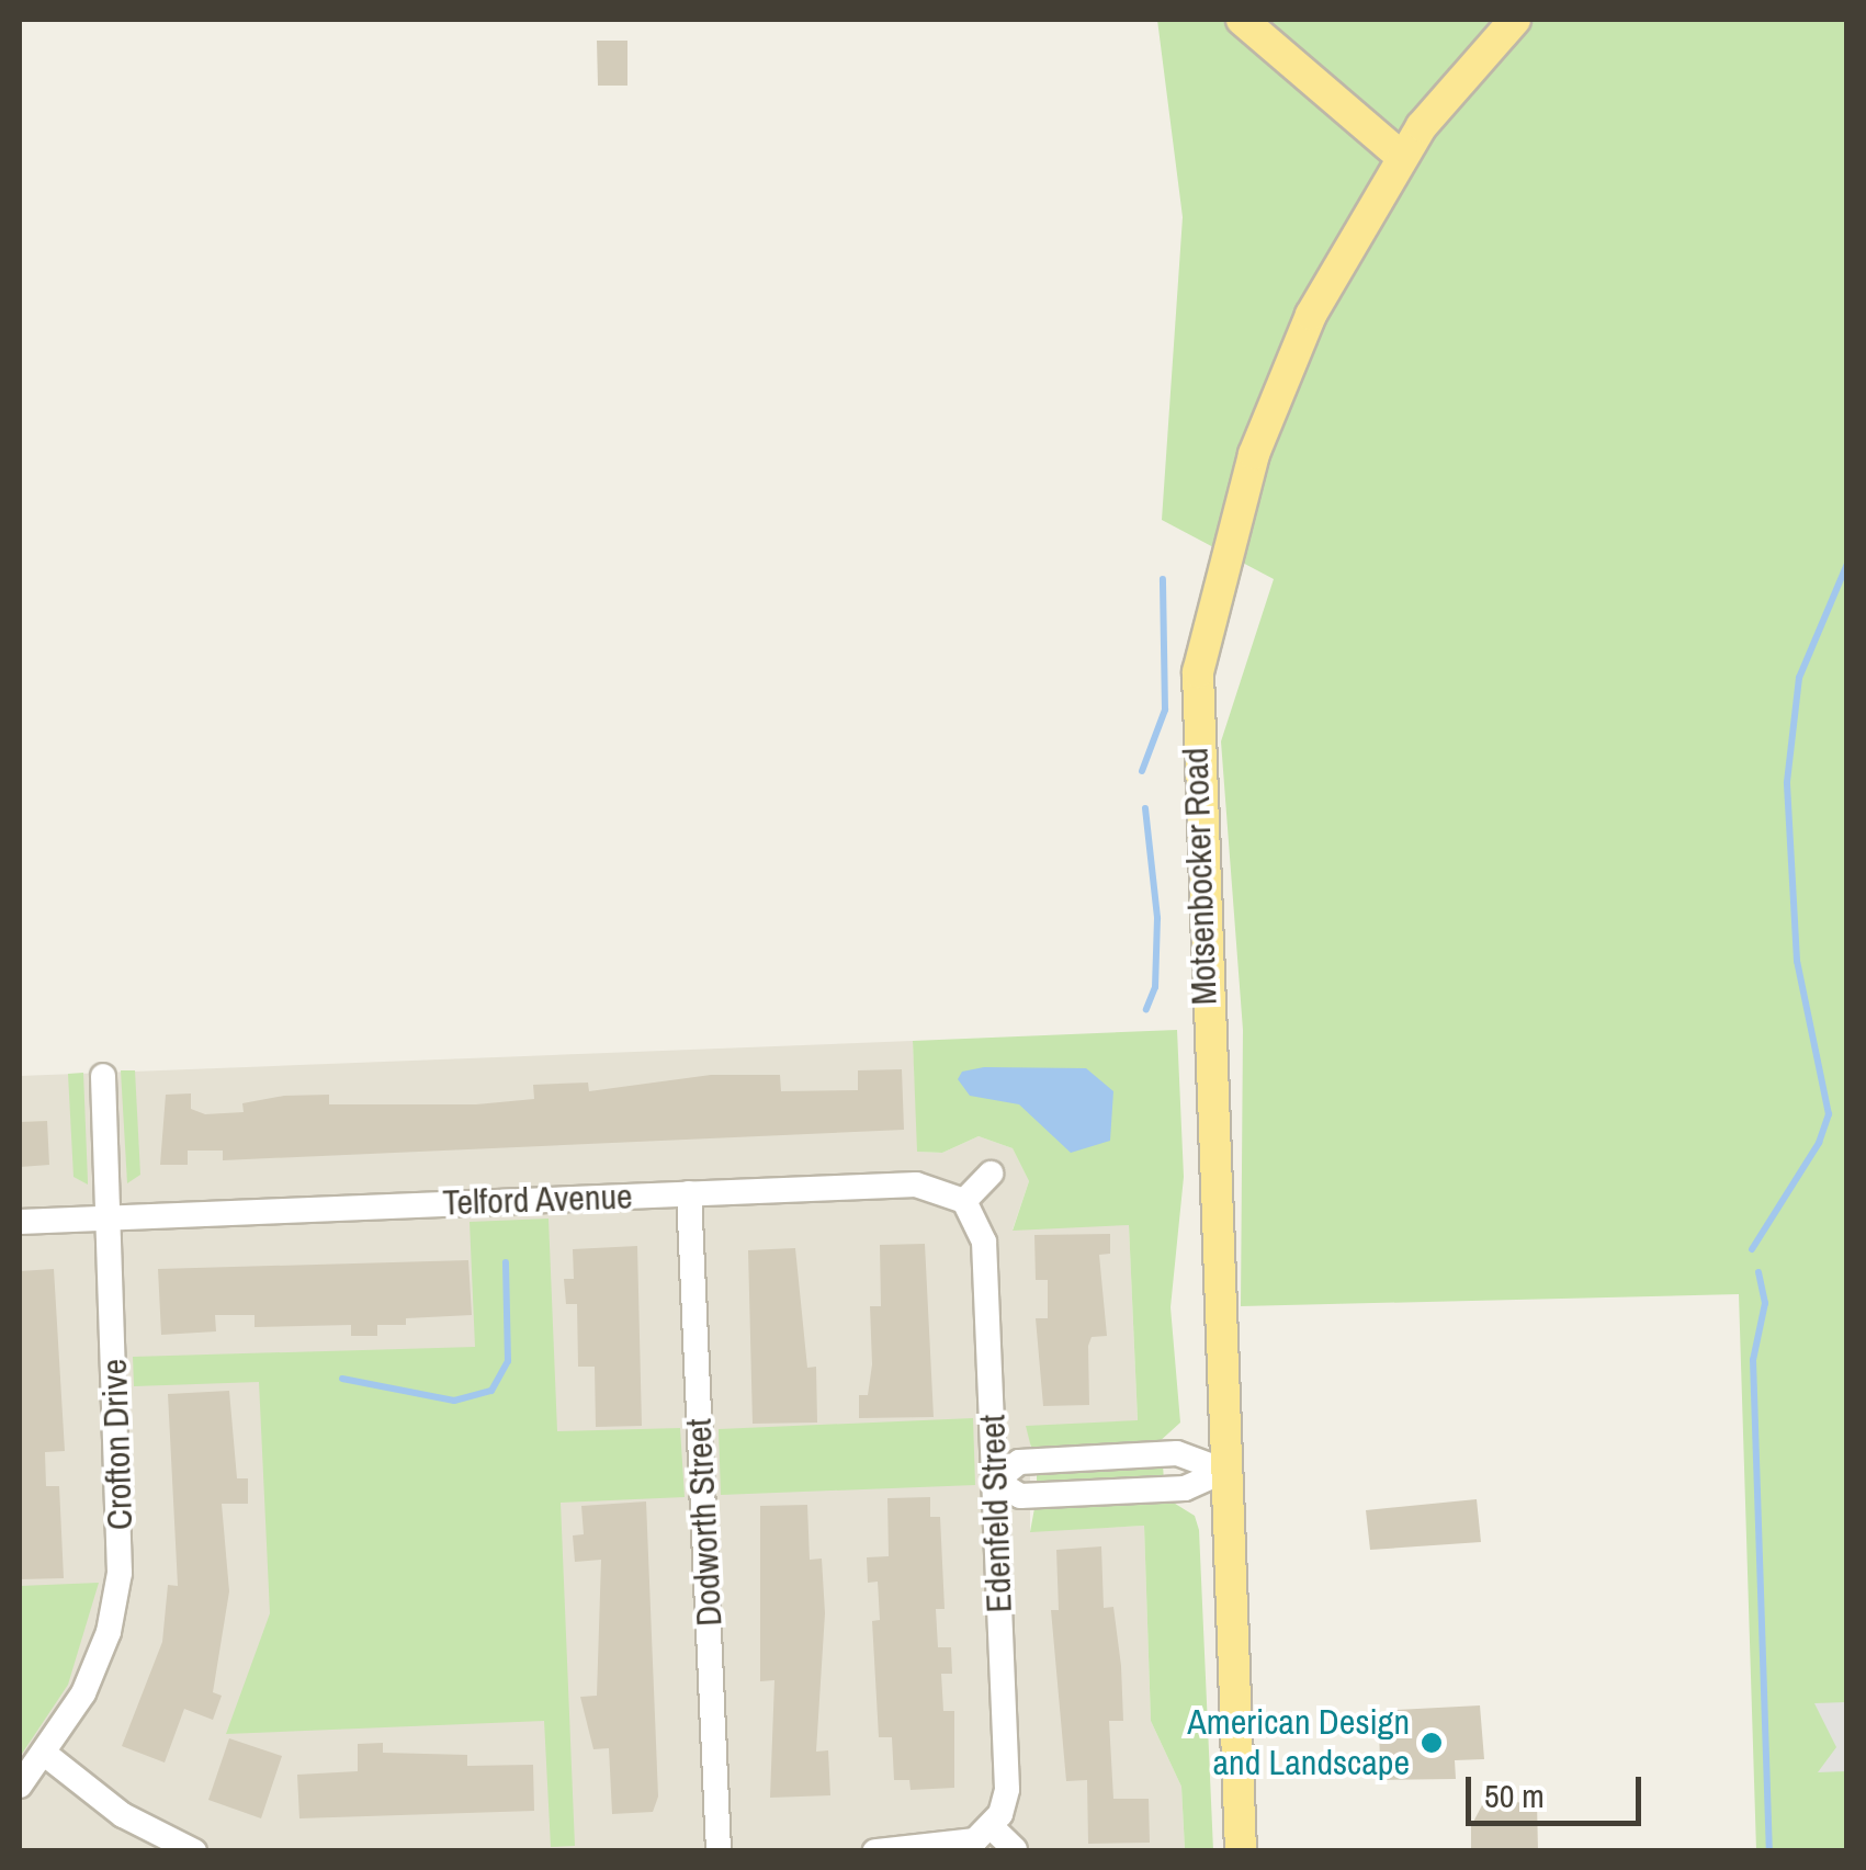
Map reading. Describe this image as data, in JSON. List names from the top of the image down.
{
  "streets": {
    "main road": ["Motsenbocker Road"],
    "street": [
      "Telford Avenue",
      "Crofton Drive",
      "Edenfeld Street",
      "Dodworth Street"
    ]
  },
  "crossings": [
    ["Telford Avenue", "Crofton Drive"],
    ["Telford Avenue", "Edenfeld Street"],
    ["Telford Avenue", "Dodworth Street"]
  ],
  "places": ["American Design and Landscape"],
  "scale_bar": "50 m"
}
